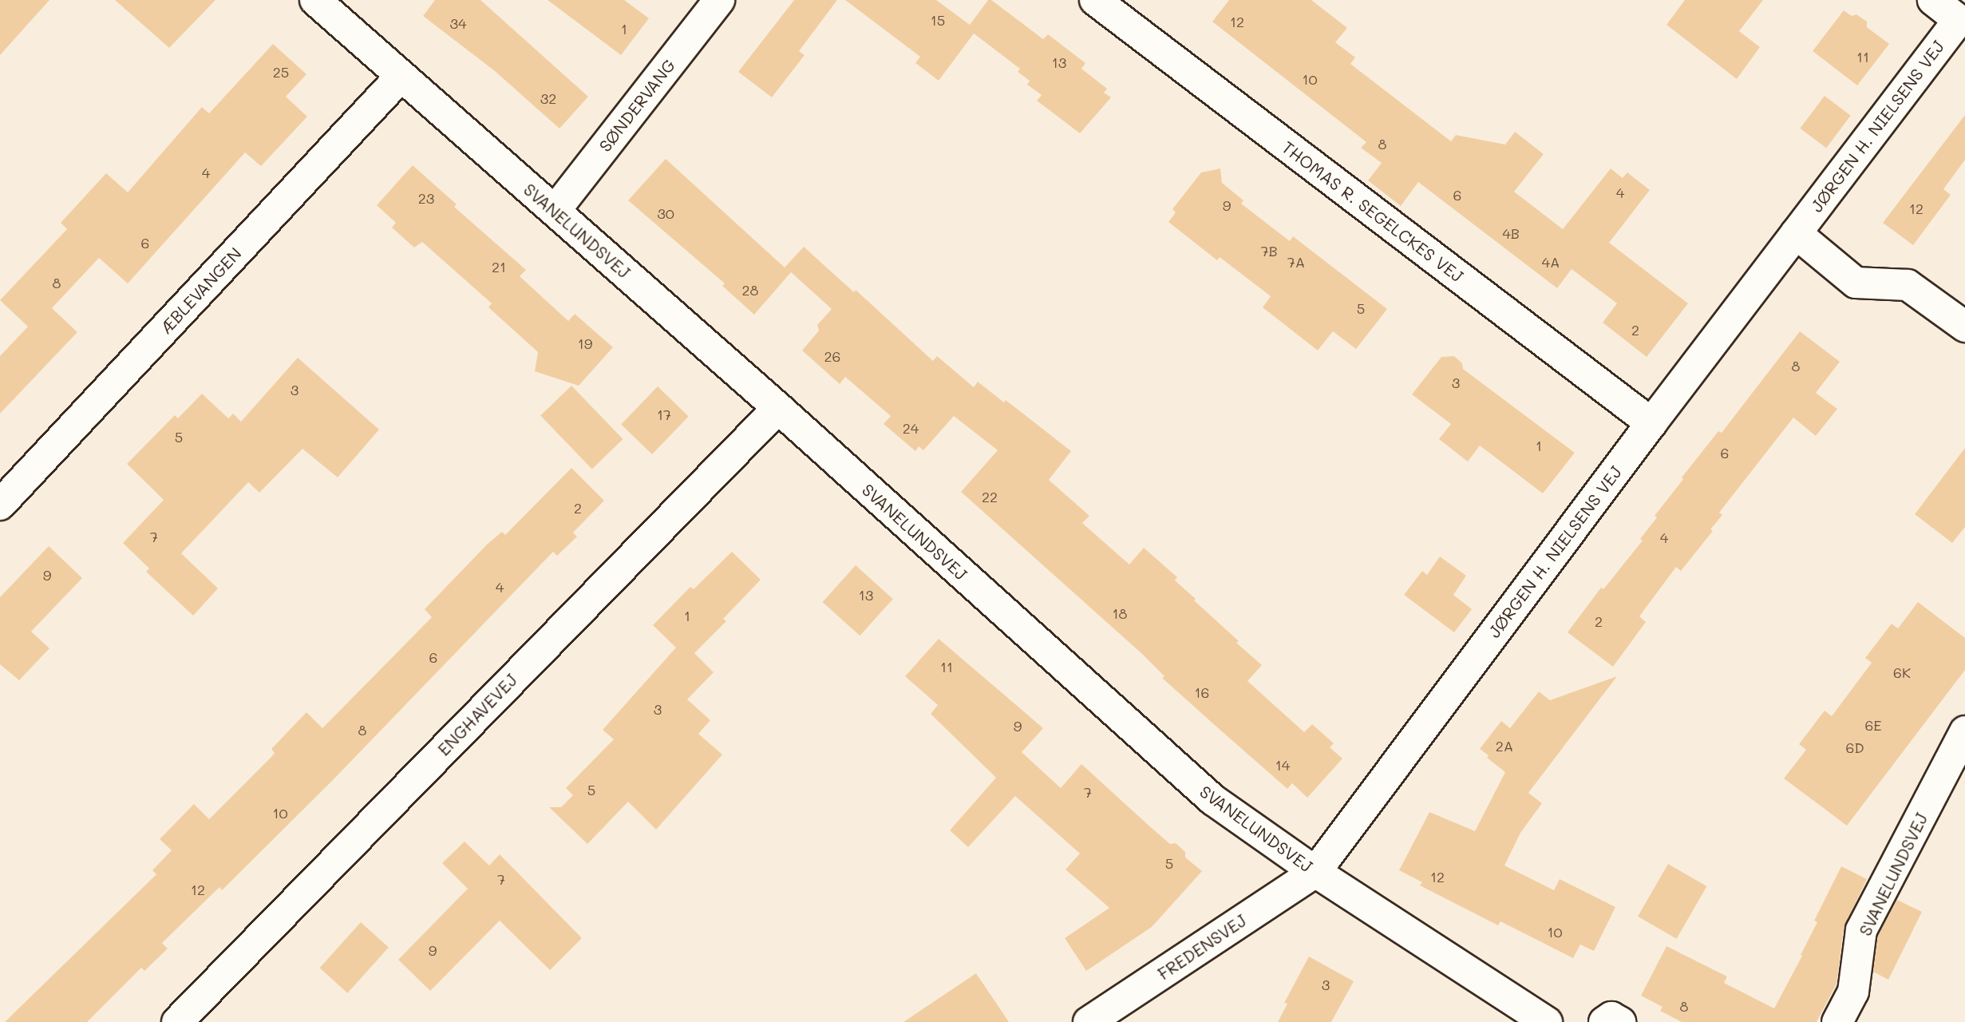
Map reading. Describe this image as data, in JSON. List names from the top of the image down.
{
  "streets": {
    "street": [
      "SØNDERVANG",
      "JØRGEN H. NIELSENS VEJ",
      "THOMAS R. SEGELCKES VEJ",
      "SVANELUNDSVEJ",
      "ÆBLEVANGEN",
      "ENGHAVEVEJ",
      "FREDENSVEJ"
    ]
  },
  "crossings": [
    ["SØNDERVANG", "SVANELUNDSVEJ"],
    ["JØRGEN H. NIELSENS VEJ", "THOMAS R. SEGELCKES VEJ"],
    ["JØRGEN H. NIELSENS VEJ", "SVANELUNDSVEJ"],
    ["JØRGEN H. NIELSENS VEJ", "FREDENSVEJ"],
    ["SVANELUNDSVEJ", "ÆBLEVANGEN"],
    ["SVANELUNDSVEJ", "ENGHAVEVEJ"],
    ["SVANELUNDSVEJ", "FREDENSVEJ"]
  ],
  "house_numbers": [
    "15",
    "12",
    "34",
    "1",
    "11",
    "13",
    "25",
    "10",
    "32",
    "8",
    "4",
    "4",
    "6",
    "23",
    "9",
    "12",
    "30",
    "4B",
    "6",
    "7B",
    "7A",
    "4A",
    "21",
    "8",
    "28",
    "5",
    "2",
    "19",
    "26",
    "8",
    "3",
    "3",
    "17",
    "24",
    "5",
    "1",
    "6",
    "22",
    "2",
    "7",
    "4",
    "9",
    "4",
    "13",
    "18",
    "1",
    "2",
    "6",
    "11",
    "6K",
    "16",
    "3",
    "6E",
    "9",
    "8",
    "2A",
    "6D",
    "14",
    "5",
    "7",
    "10",
    "5",
    "12",
    "7",
    "12",
    "10",
    "9",
    "3",
    "8"
  ]
}
